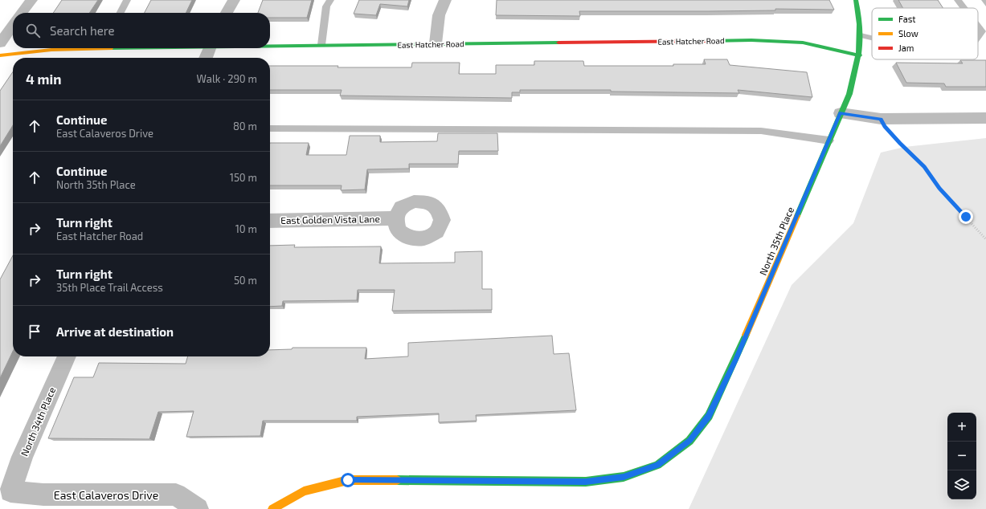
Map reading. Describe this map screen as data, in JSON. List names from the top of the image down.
{
  "streets": {
    "street": [
      "East Hatcher Road",
      "East Golden Vista Lane",
      "North 35th Place",
      "North 34th Place",
      "East Calaveros Drive"
    ]
  },
  "crossings": [
    ["East Hatcher Road", "North 35th Place"],
    ["North 34th Place", "East Calaveros Drive"]
  ],
  "legend": ["Fast", "Slow", "Jam"],
  "page": {
    "search": "Search here",
    "heading": ["4 min", "Walk · 290 m"],
    "list": [
      ["Continue", "East Calaveros Drive", "80 m"],
      ["Continue", "North 35th Place", "150 m"],
      ["Turn right", "East Hatcher Road", "10 m"],
      ["Turn right", "35th Place Trail Access", "50 m"],
      "Arrive at destination"
    ],
    "map_buttons": ["+", "−"]
  }
}
